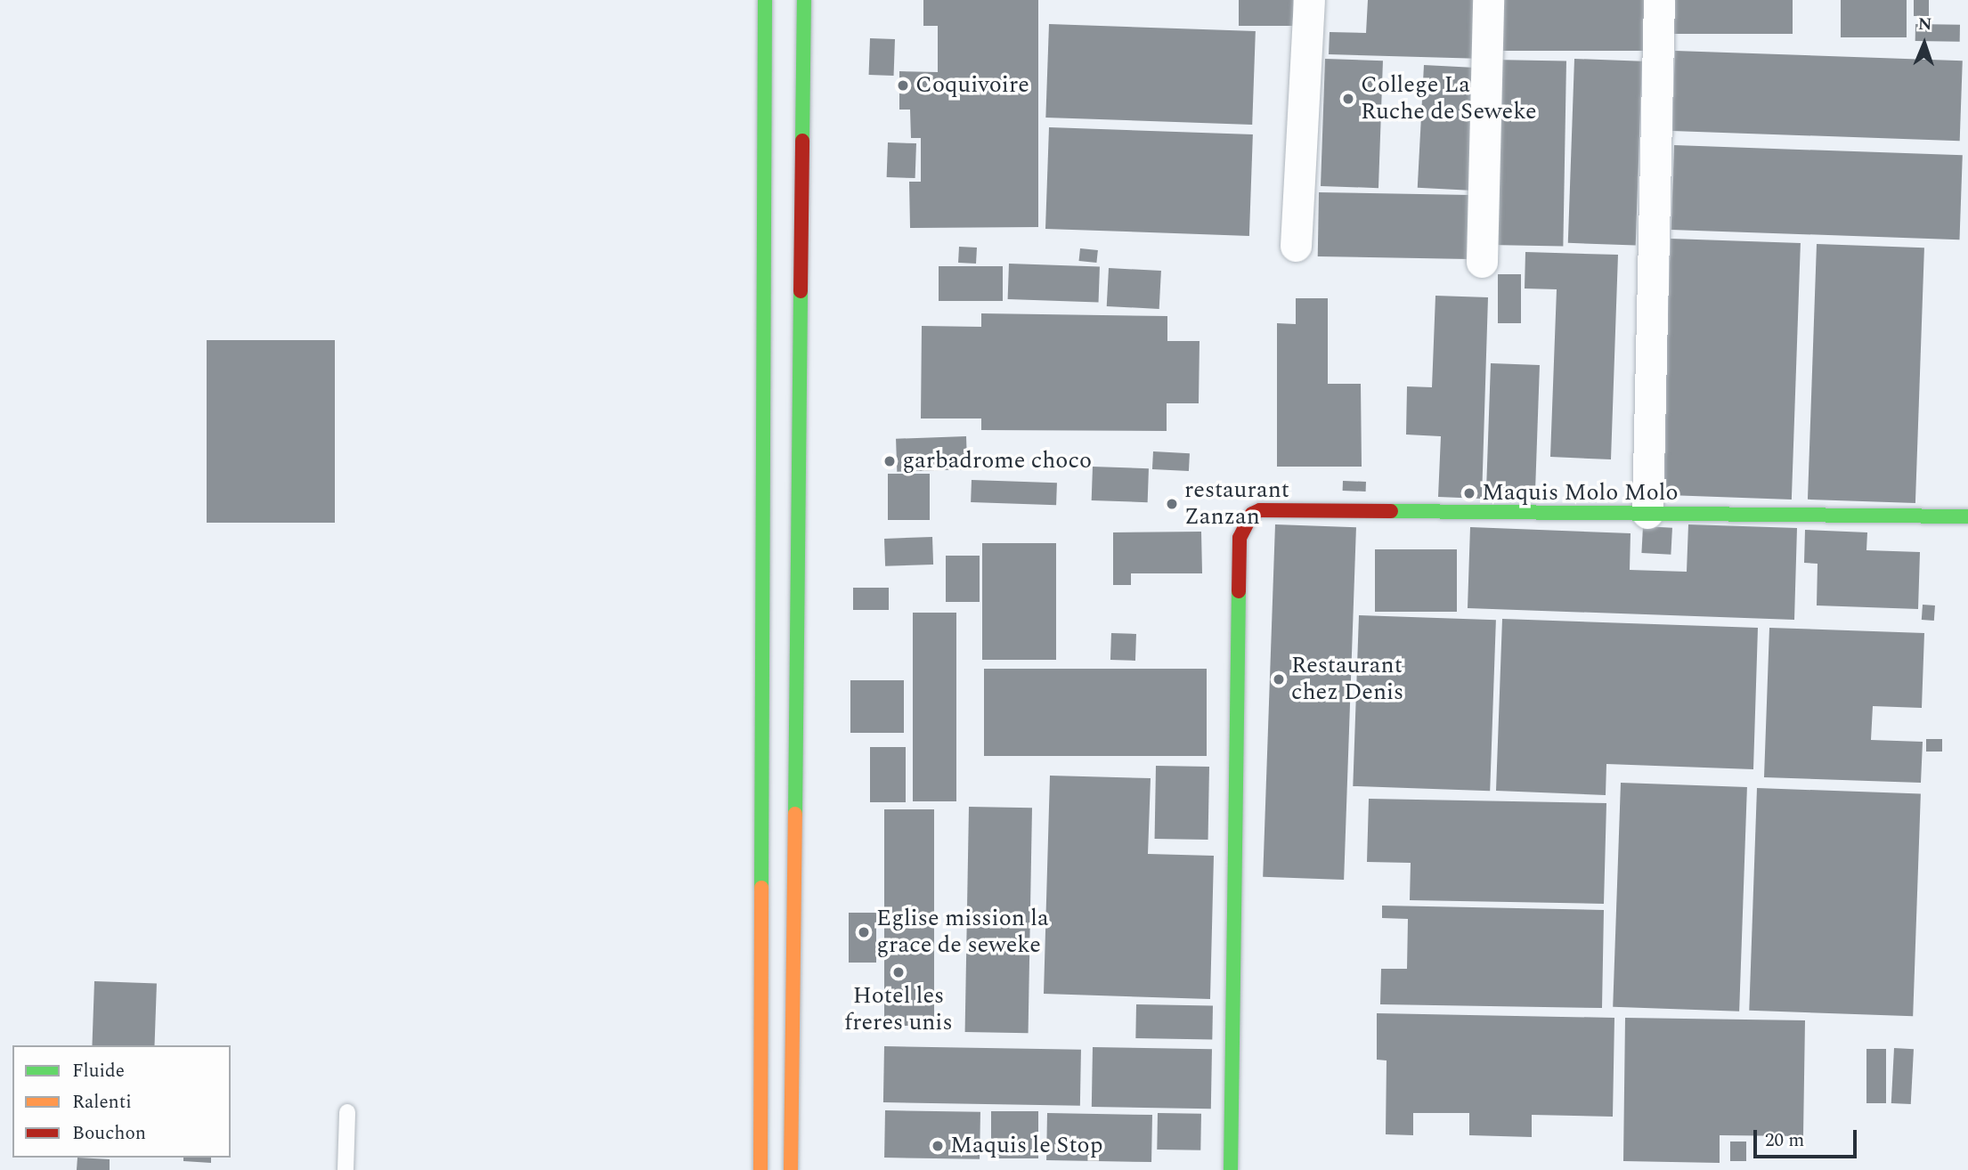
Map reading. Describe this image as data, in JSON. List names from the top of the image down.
{
  "places": [
    "Coquivoire",
    "College La Ruche de Seweke",
    "garbadrome choco",
    "Maquis Molo Molo",
    "restaurant Zanzan",
    "Restaurant chez Denis",
    "Eglise mission la grace de seweke",
    "Hotel les freres unis",
    "Maquis le Stop"
  ],
  "legend": ["Fluide", "Ralenti", "Bouchon"],
  "scale_bar": "20 m",
  "north": "top"
}
